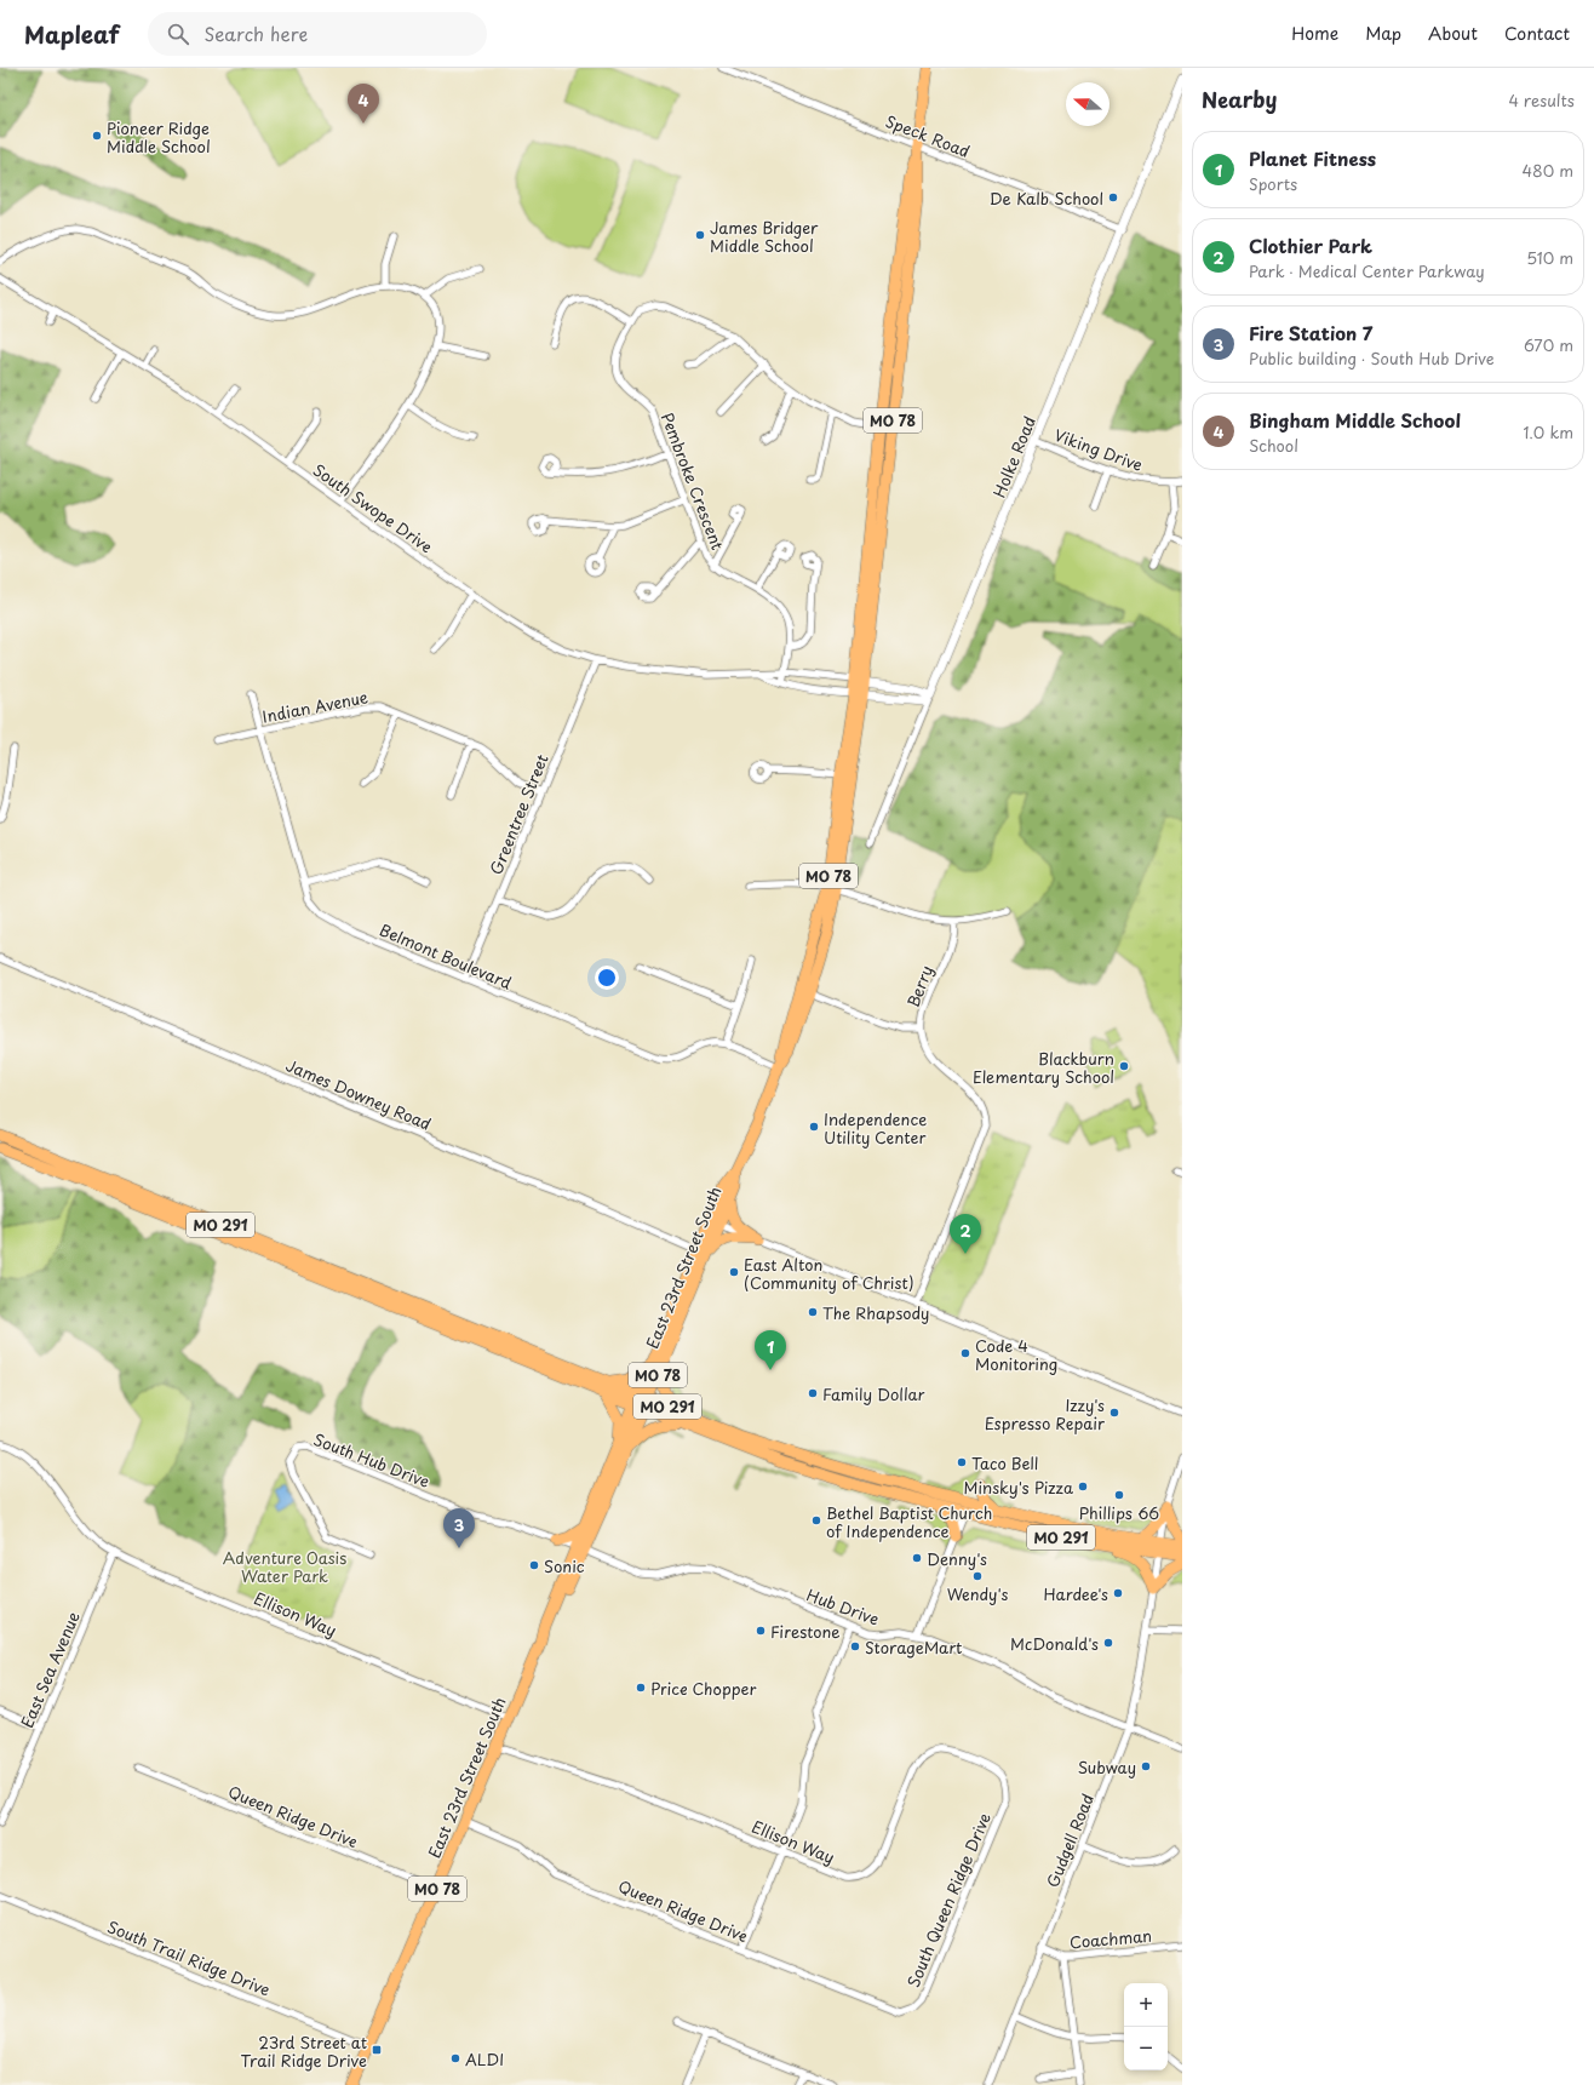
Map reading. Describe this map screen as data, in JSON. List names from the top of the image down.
{
  "streets": {
    "main road": ["MO 78", "MO 291", "East 23rd Street South"],
    "street": [
      "Speck Road",
      "Viking Drive",
      "Holke Road",
      "Pembroke Crescent",
      "South Swope Drive",
      "Indian Avenue",
      "Greentree Street",
      "Belmont Boulevard",
      "Berry",
      "James Downey Road",
      "South Hub Drive",
      "Hub Drive",
      "Ellison Way",
      "East Sea Avenue",
      "Queen Ridge Drive",
      "Gudgell Road",
      "South Queen Ridge Drive",
      "Coachman",
      "South Trail Ridge Drive"
    ]
  },
  "crossings": [
    ["Speck Road", "MO 78"],
    ["Speck Road", "Holke Road"],
    ["MO 78", "South Swope Drive"],
    ["MO 78", "East 23rd Street South"],
    ["Viking Drive", "Holke Road"],
    ["Pembroke Crescent", "South Swope Drive"],
    ["South Swope Drive", "Greentree Street"],
    ["Indian Avenue", "Greentree Street"],
    ["Indian Avenue", "Belmont Boulevard"],
    ["Greentree Street", "Belmont Boulevard"],
    ["James Downey Road", "East 23rd Street South"],
    ["MO 291", "East 23rd Street South"],
    ["MO 291", "Gudgell Road"],
    ["East 23rd Street South", "South Hub Drive"],
    ["East 23rd Street South", "Hub Drive"],
    ["East 23rd Street South", "Ellison Way"],
    ["East 23rd Street South", "Queen Ridge Drive"],
    ["East 23rd Street South", "South Trail Ridge Drive"],
    ["South Hub Drive", "Hub Drive"],
    ["Hub Drive", "Gudgell Road"],
    ["Ellison Way", "East Sea Avenue"],
    ["Ellison Way", "South Queen Ridge Drive"],
    ["Queen Ridge Drive", "South Queen Ridge Drive"],
    ["Gudgell Road", "Coachman"]
  ],
  "parks": ["Adventure Oasis Water Park"],
  "places": {
    "other": [
      "Pioneer Ridge Middle School",
      "De Kalb School",
      "James Bridger Middle School",
      "Blackburn Elementary School",
      "Independence Utility Center",
      "East Alton (Community of Christ)",
      "The Rhapsody",
      "Code 4 Monitoring",
      "Family Dollar",
      "Izzy's Espresso Repair",
      "Taco Bell",
      "Minsky's Pizza",
      "Phillips 66",
      "Bethel Baptist Church of Independence",
      "Denny's",
      "Sonic",
      "Wendy's",
      "Hardee's",
      "Firestone",
      "McDonald's",
      "StorageMart",
      "Price Chopper",
      "Subway",
      "ALDI"
    ],
    "transit": ["23rd Street at Trail Ridge Drive"]
  },
  "north": "left",
  "page": {
    "header": "Mapleaf",
    "search": "Search here",
    "nav": [
      "Home",
      "Map",
      "About",
      "Contact"
    ],
    "heading": ["Nearby", "4 results"],
    "pins": [
      "4",
      "2",
      "1",
      "3"
    ],
    "list": [
      {
        "mark": "1",
        "name": "Planet Fitness",
        "note": "Sports",
        "value": "480 m"
      },
      {
        "mark": "2",
        "name": "Clothier Park",
        "note": "Park · Medical Center Parkway",
        "value": "510 m"
      },
      {
        "mark": "3",
        "name": "Fire Station 7",
        "note": "Public building · South Hub Drive",
        "value": "670 m"
      },
      {
        "mark": "4",
        "name": "Bingham Middle School",
        "note": "School",
        "value": "1.0 km"
      }
    ],
    "map_buttons": ["+", "−"]
  }
}
